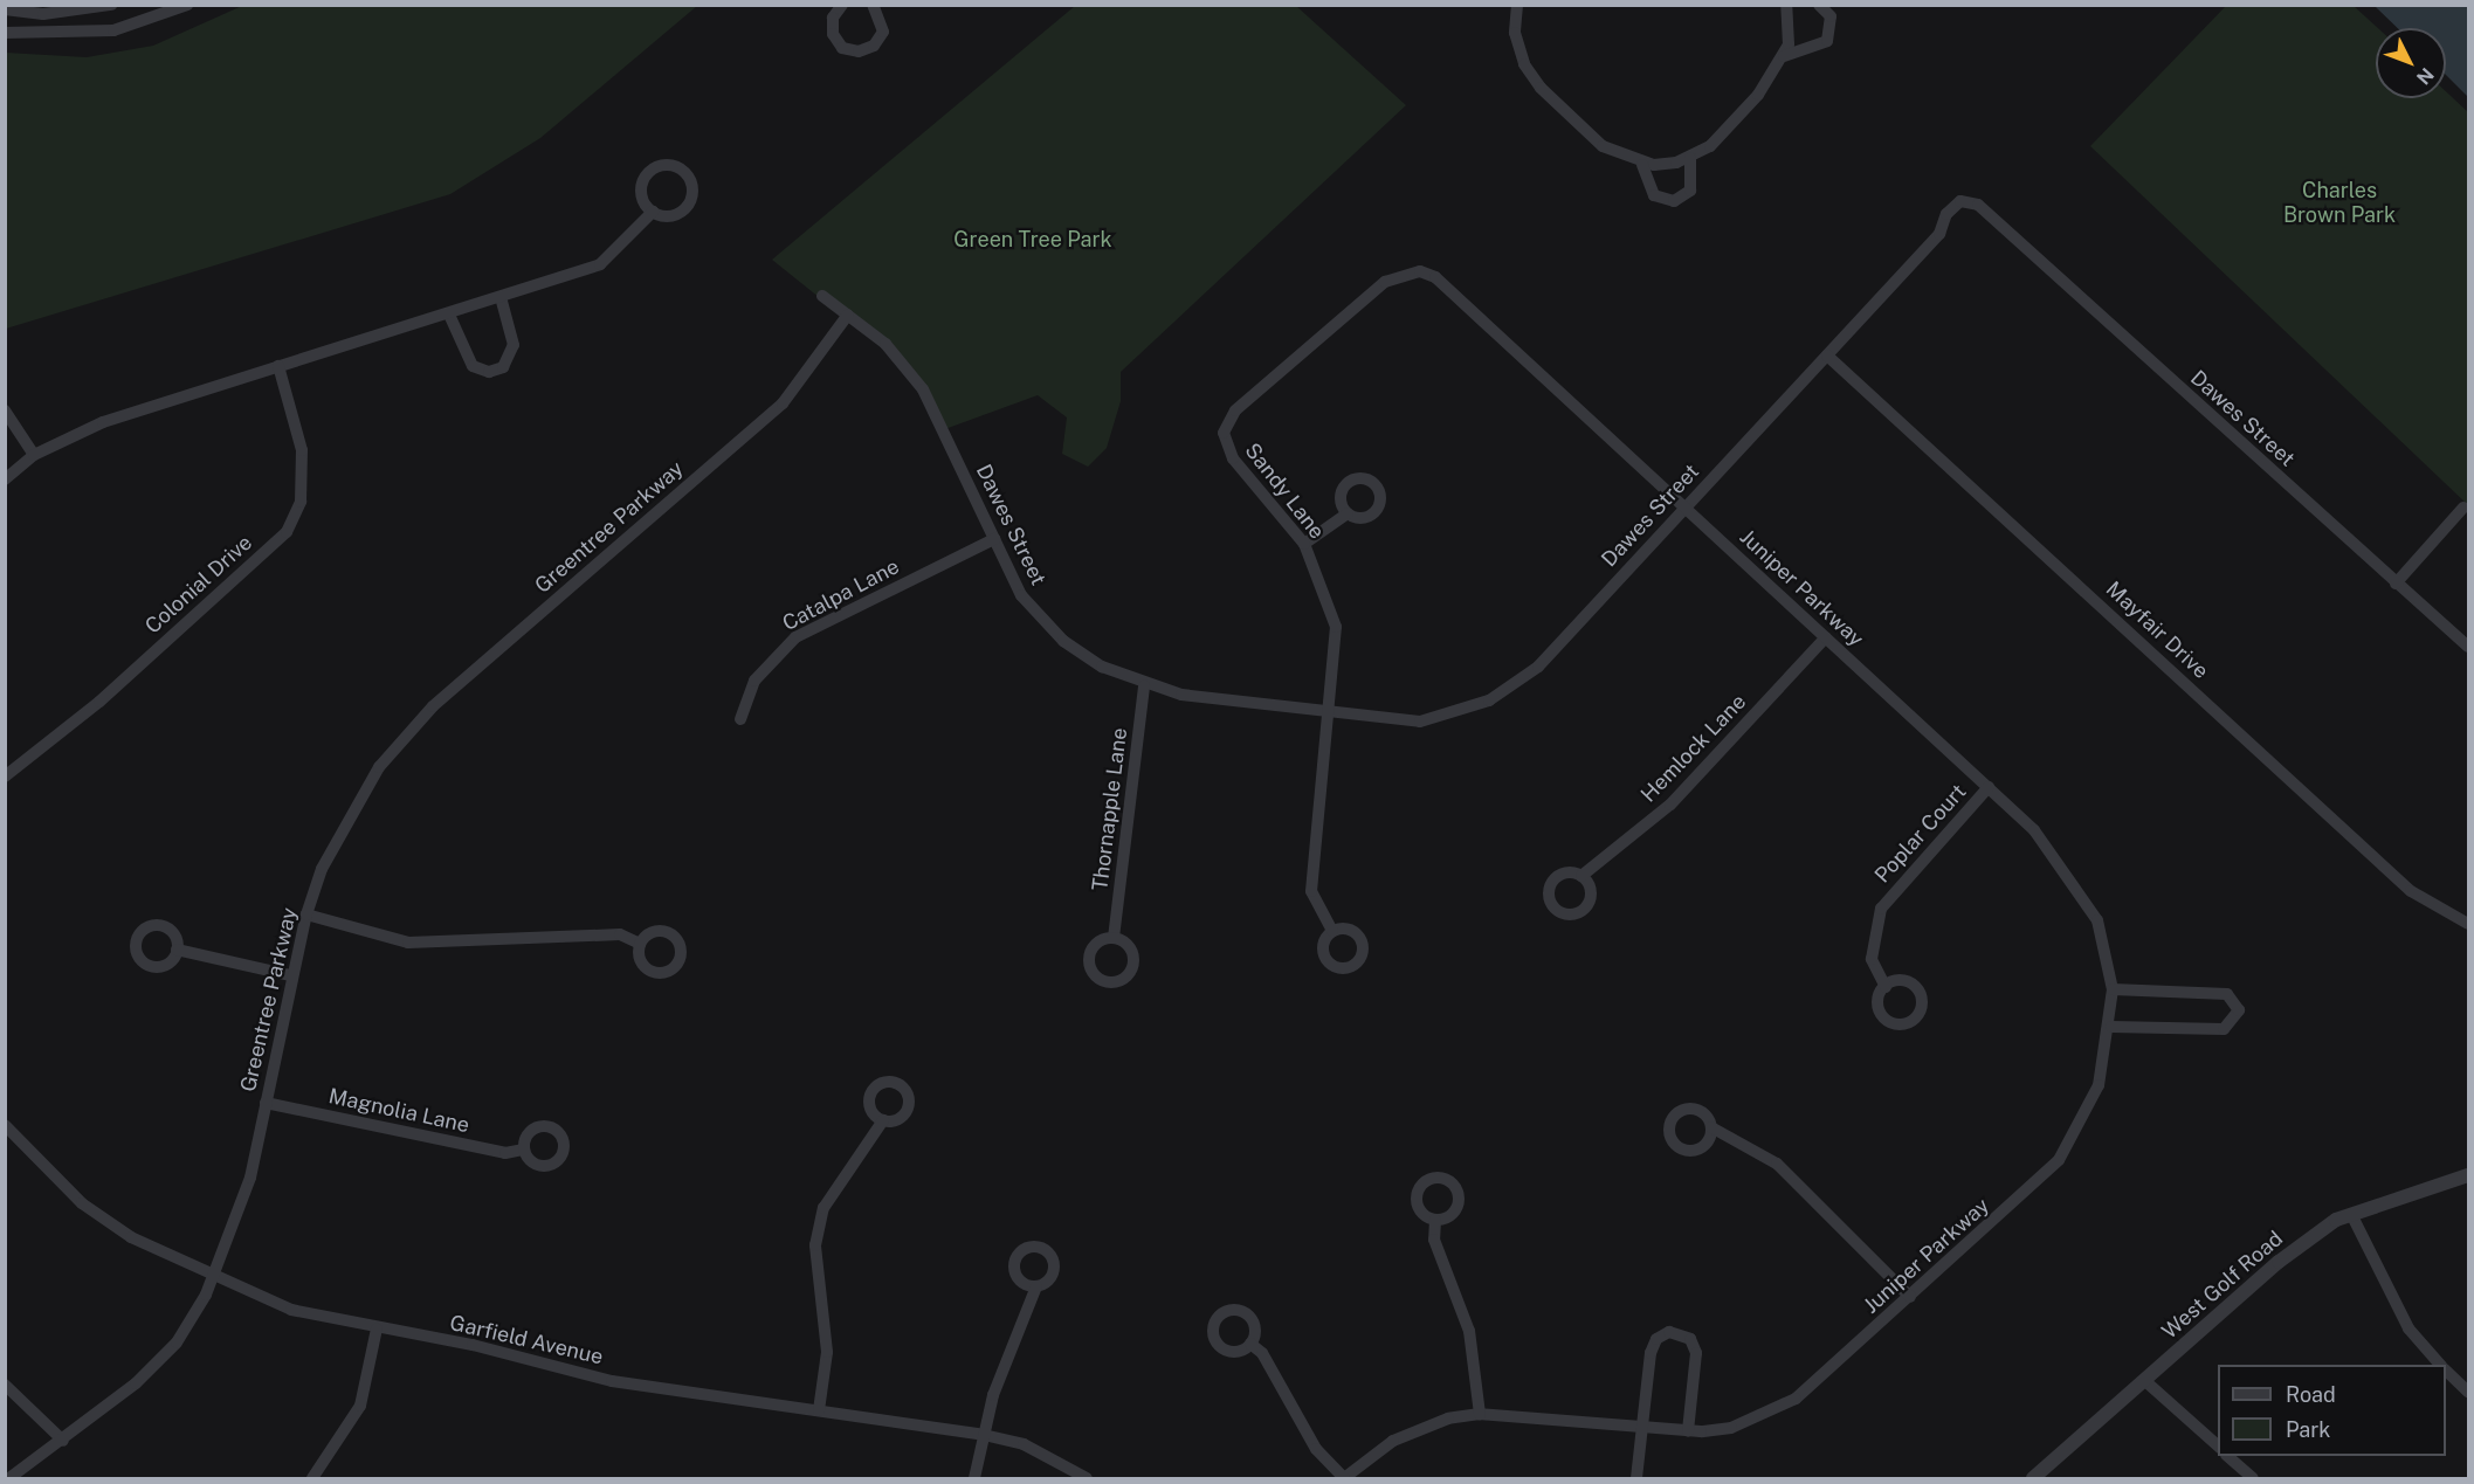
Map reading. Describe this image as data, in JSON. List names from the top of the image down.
{
  "streets": {
    "street": [
      "Dawes Street",
      "Sandy Lane",
      "Greentree Parkway",
      "Colonial Drive",
      "Juniper Parkway",
      "Catalpa Lane",
      "Mayfair Drive",
      "Hemlock Lane",
      "Thornapple Lane",
      "Poplar Court",
      "Magnolia Lane",
      "West Golf Road",
      "Garfield Avenue"
    ]
  },
  "crossings": [
    ["Dawes Street", "Sandy Lane"],
    ["Dawes Street", "Greentree Parkway"],
    ["Dawes Street", "Juniper Parkway"],
    ["Dawes Street", "Catalpa Lane"],
    ["Dawes Street", "Mayfair Drive"],
    ["Dawes Street", "Thornapple Lane"],
    ["Sandy Lane", "Juniper Parkway"],
    ["Greentree Parkway", "Magnolia Lane"],
    ["Greentree Parkway", "Garfield Avenue"],
    ["Juniper Parkway", "Hemlock Lane"],
    ["Juniper Parkway", "Poplar Court"]
  ],
  "parks": ["Charles Brown Park", "Green Tree Park"],
  "legend": ["Road", "Park"],
  "north": "bottom right"
}
